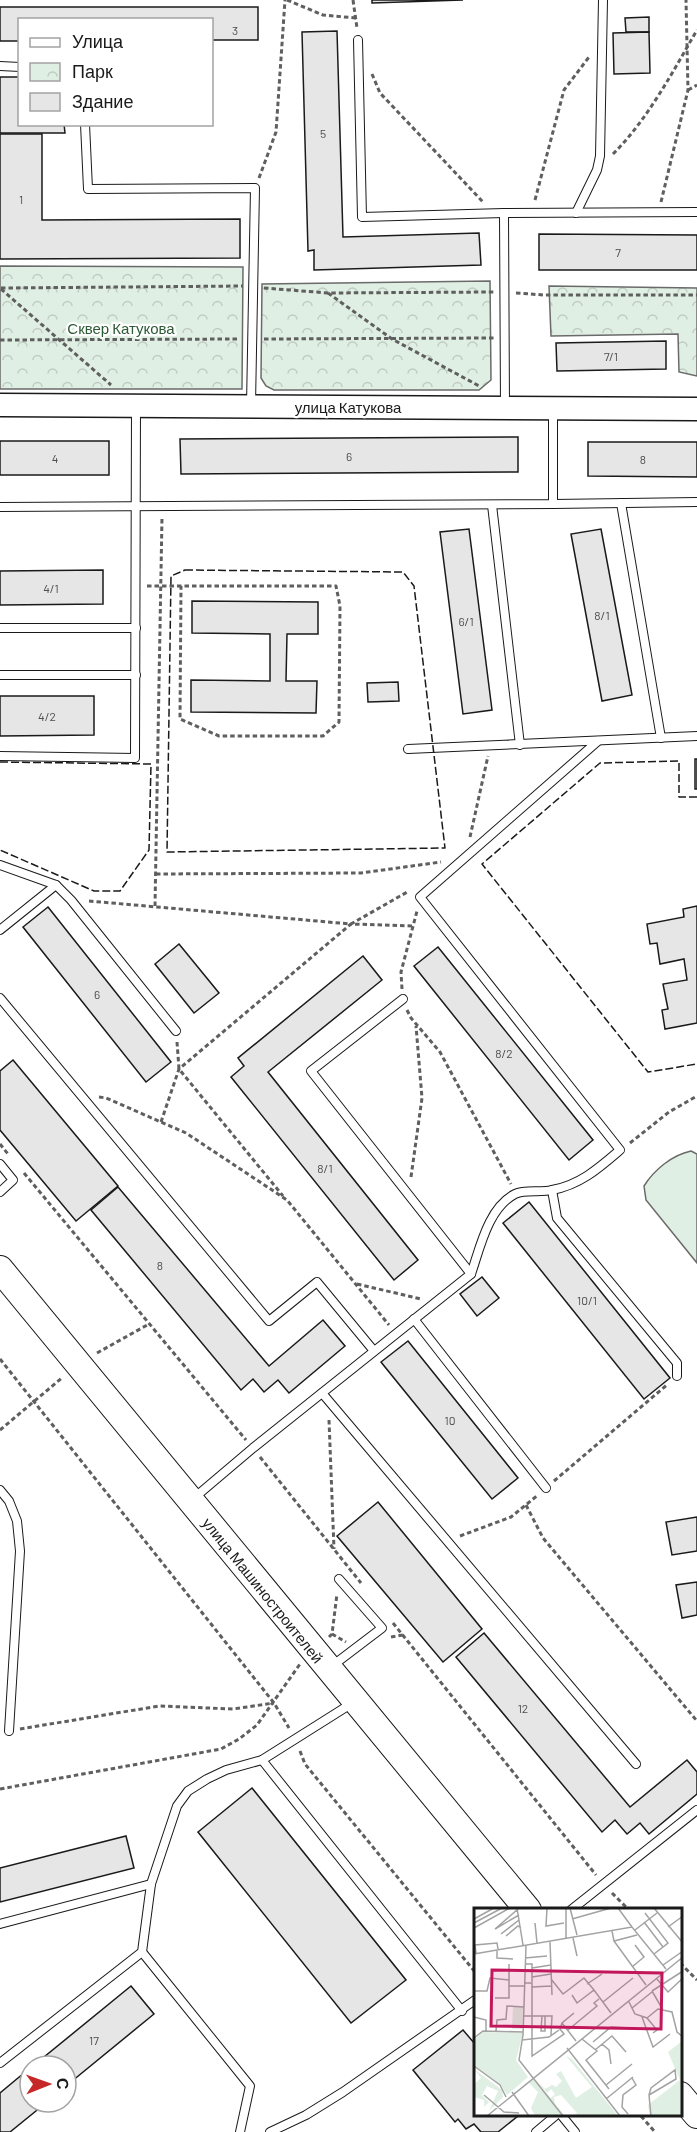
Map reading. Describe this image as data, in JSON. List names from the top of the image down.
{
  "streets": {
    "main road": ["улица Машиностроителей"],
    "street": ["улица Катукова"]
  },
  "parks": ["Сквер Катукова"],
  "house_numbers": [
    "3",
    "5",
    "1",
    "7",
    "7/1",
    "6",
    "4",
    "8",
    "4/1",
    "8/1",
    "6/1",
    "4/2",
    "6",
    "8/2",
    "8/1",
    "8",
    "10/1",
    "10",
    "12",
    "17"
  ],
  "legend": ["Улица", "Парк", "Здание"],
  "north": "right"
}
